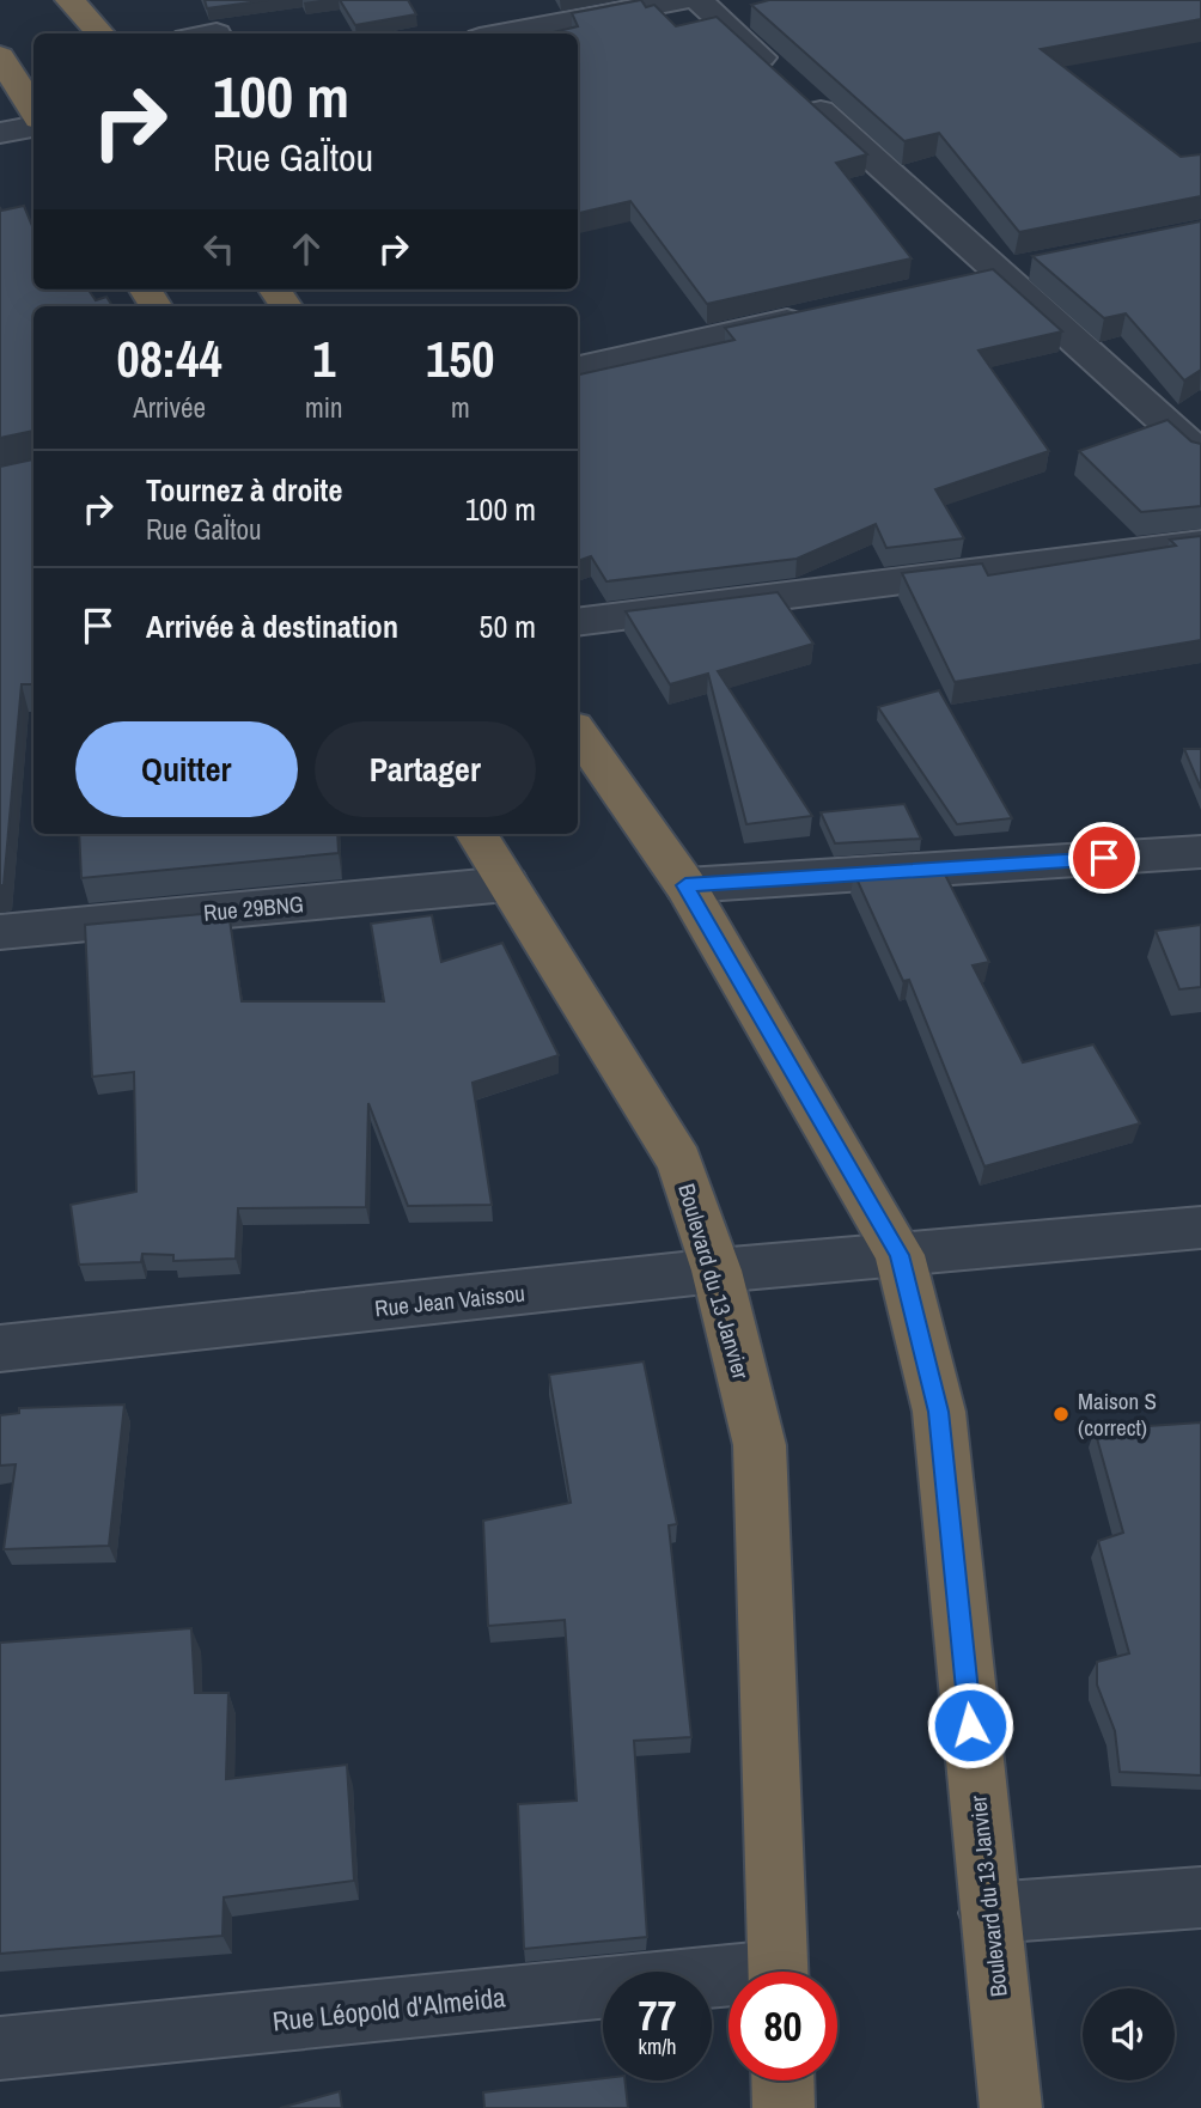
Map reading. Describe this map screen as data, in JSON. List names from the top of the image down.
{
  "streets": {
    "highway": ["Boulevard du 13 Janvier"],
    "street": ["Rue 29BNG", "Rue Jean Vaissou", "Rue Léopold d'Almeida"]
  },
  "crossings": [
    ["Rue 29BNG", "Boulevard du 13 Janvier"],
    ["Boulevard du 13 Janvier", "Rue Jean Vaissou"]
  ],
  "places": ["Maison S (correct)"],
  "page": {
    "turn": ["100 m", "Rue GaÏtou"],
    "eta": [
      "08:44",
      "Arrivée",
      "1",
      "min",
      "150",
      "m"
    ],
    "list": [
      {
        "name": "Tournez à droite",
        "note": "Rue GaÏtou",
        "value": "100 m"
      },
      {
        "name": "Arrivée à destination",
        "value": "50 m"
      }
    ],
    "buttons": ["Quitter", "Partager"],
    "speed": "77 km/h",
    "limit": "80"
  }
}
